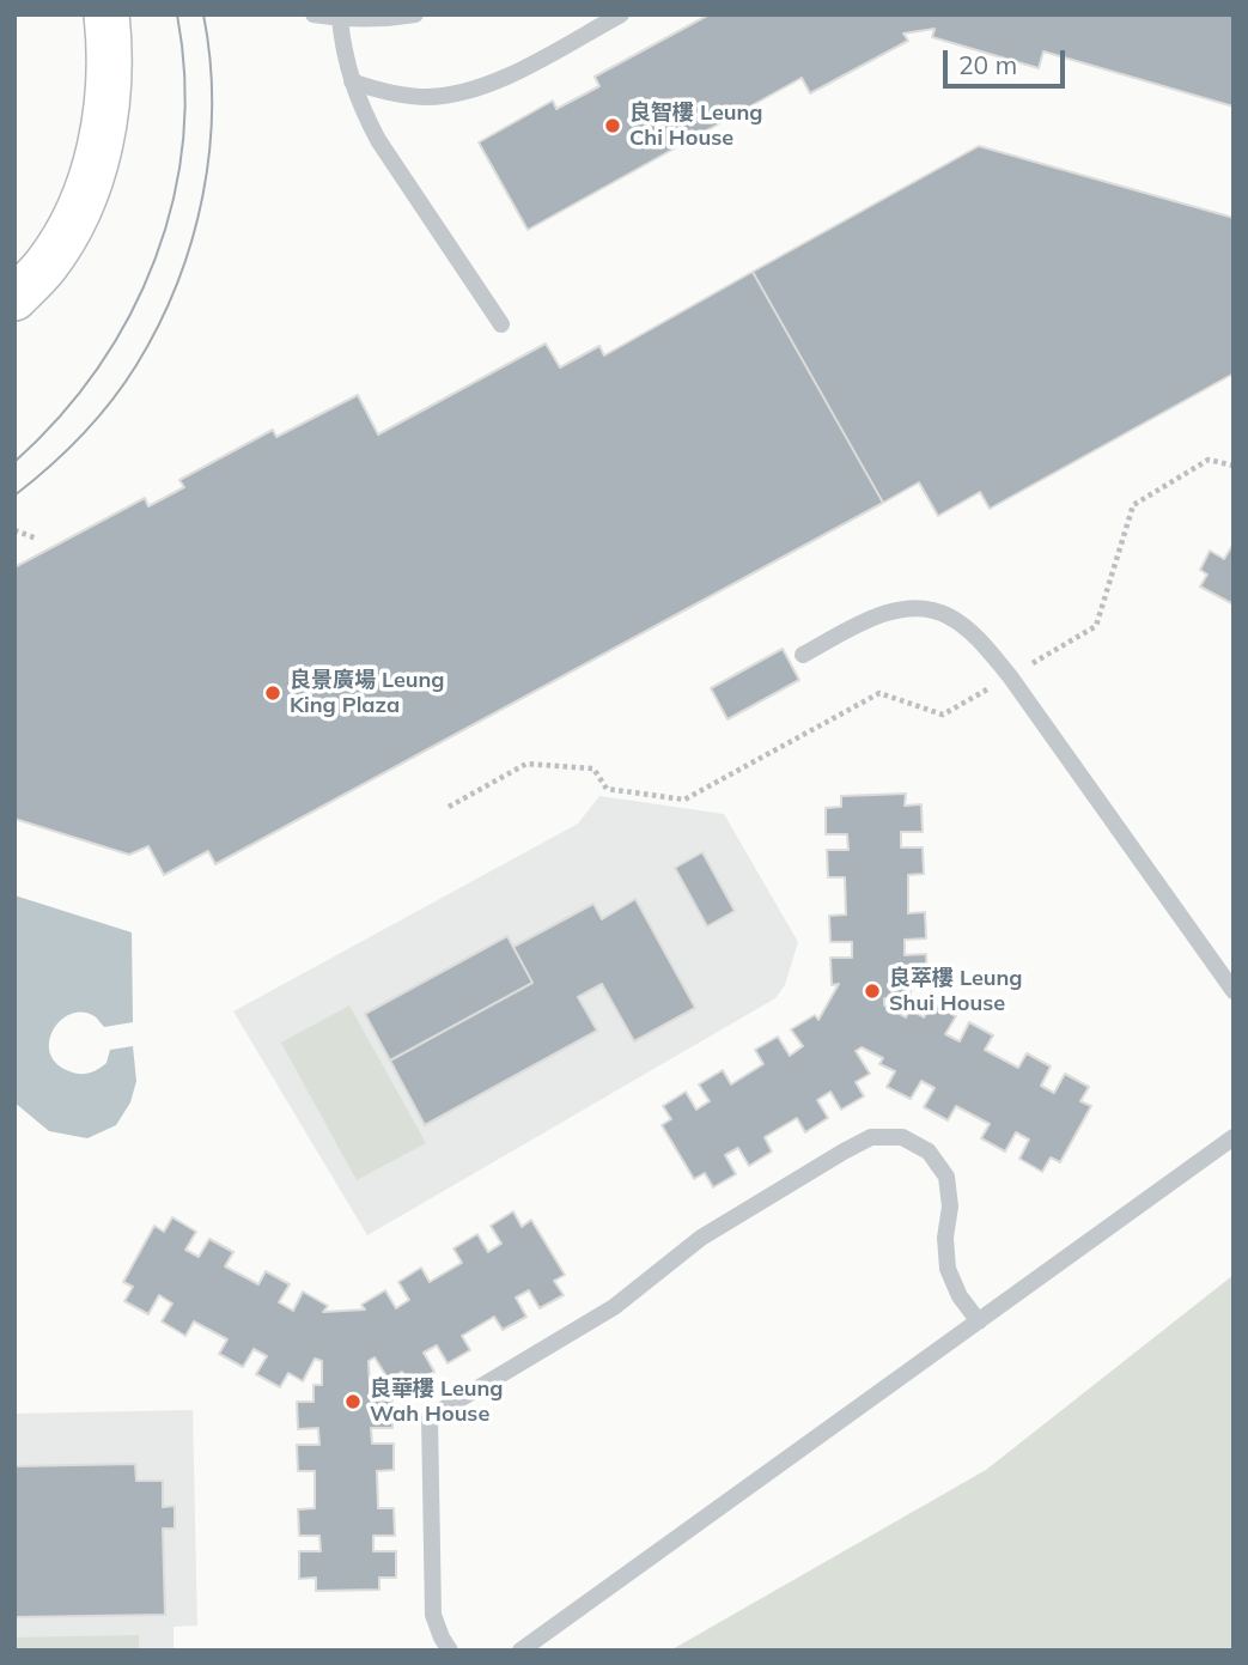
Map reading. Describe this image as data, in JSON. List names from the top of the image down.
{
  "places": [
    "良智樓 Leung Chi House",
    "良景廣場 Leung King Plaza",
    "良萃樓 Leung Shui House",
    "良華樓 Leung Wah House"
  ],
  "scale_bar": "20 m"
}
